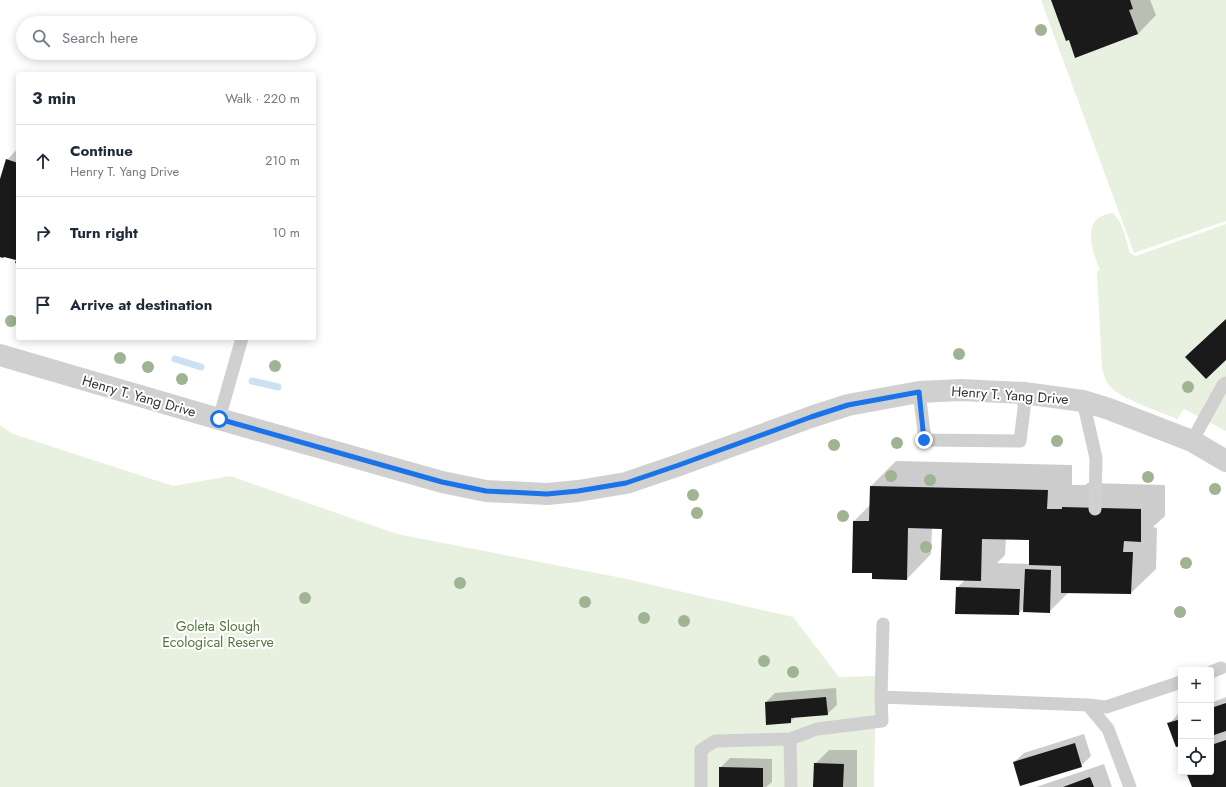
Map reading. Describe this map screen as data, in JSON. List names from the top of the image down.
{
  "streets": {
    "street": ["Henry T. Yang Drive"]
  },
  "parks": ["Goleta Slough Ecological Reserve"],
  "page": {
    "search": "Search here",
    "heading": ["3 min", "Walk · 220 m"],
    "list": [
      ["Continue", "Henry T. Yang Drive", "210 m"],
      ["Turn right", "10 m"],
      "Arrive at destination"
    ],
    "map_buttons": ["+", "−"]
  }
}
